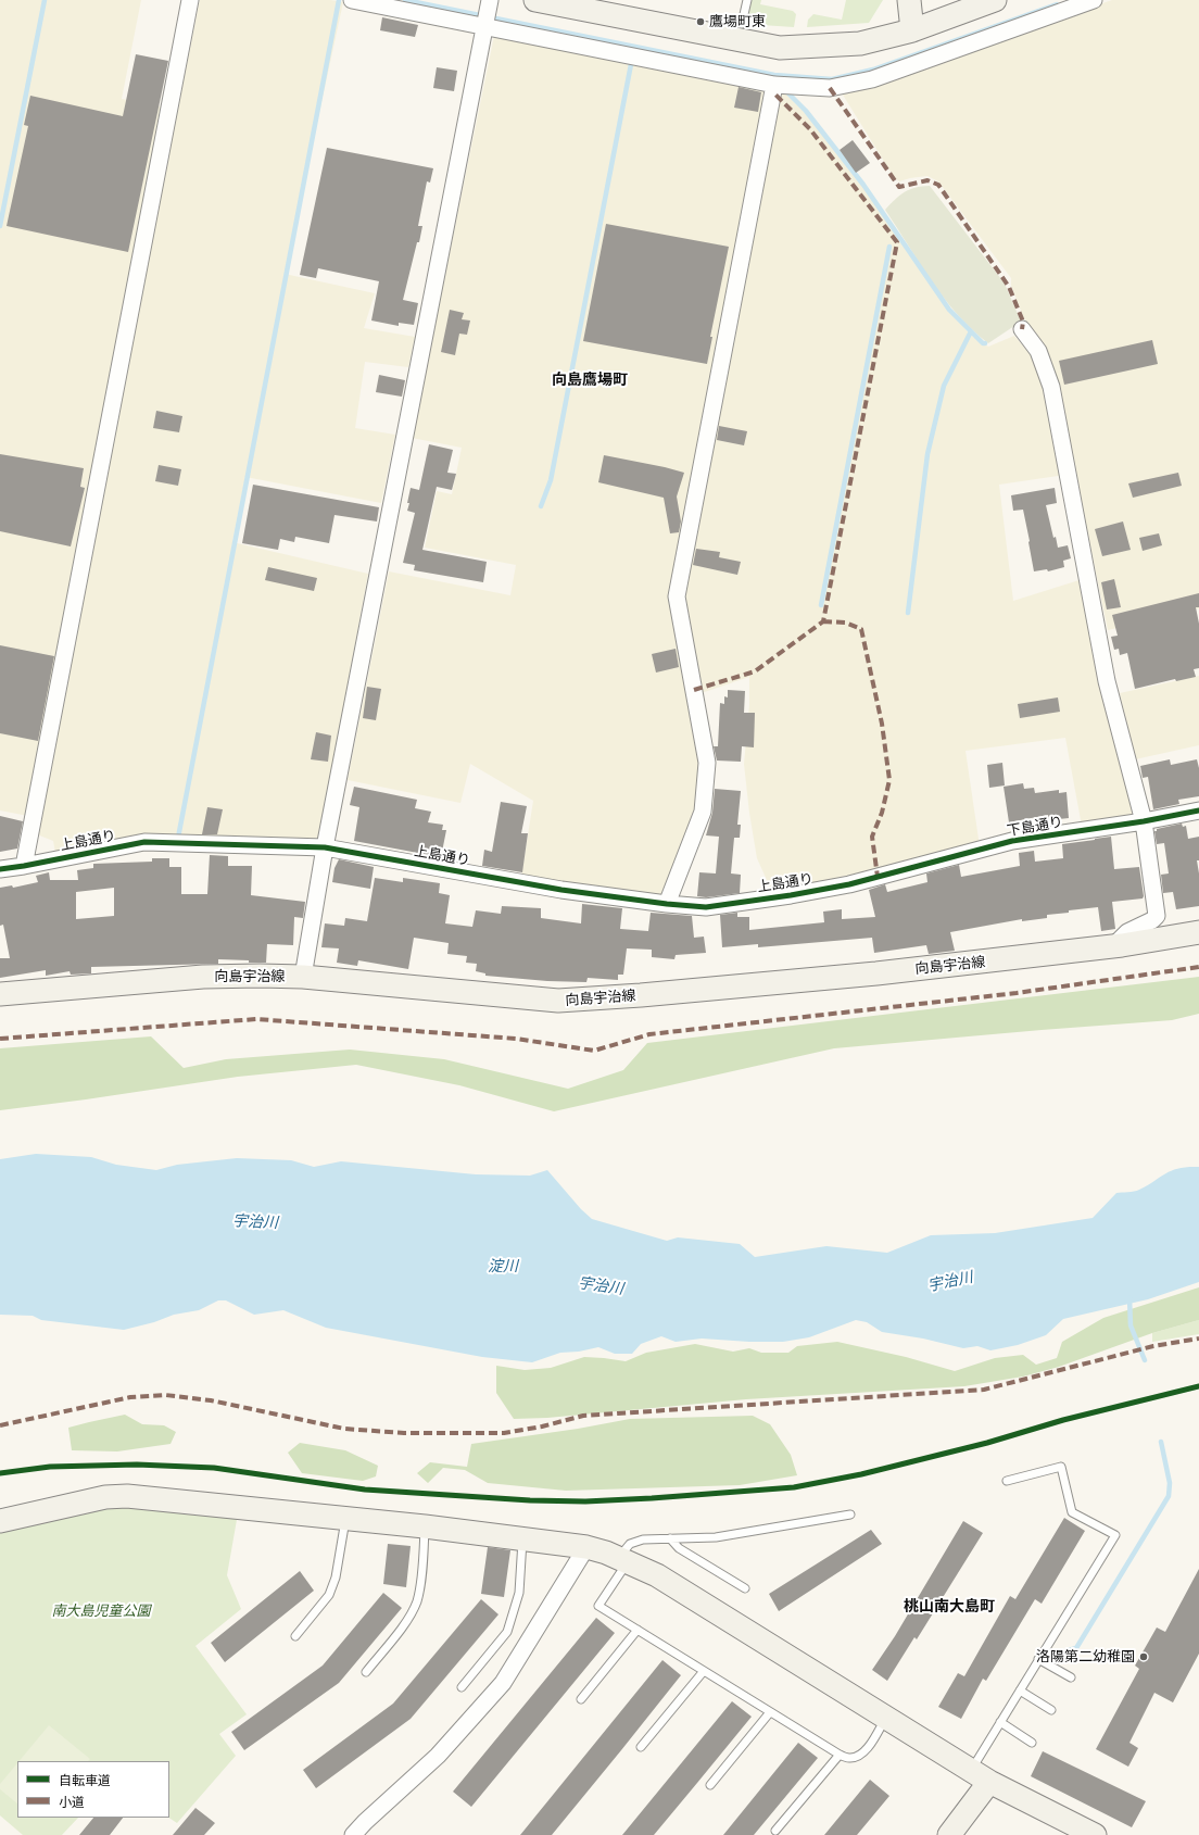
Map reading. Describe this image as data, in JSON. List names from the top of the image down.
{
  "streets": {
    "street": ["下島通り", "上島通り", "向島宇治線"]
  },
  "crossings": [
    ["下島通り", "上島通り"]
  ],
  "districts": ["向島鷹場町", "桃山南大島町"],
  "water": ["宇治川", "淀川"],
  "parks": ["南大島児童公園"],
  "places": ["鷹場町東", "洛陽第二幼稚園"],
  "legend": ["自転車道", "小道"]
}
